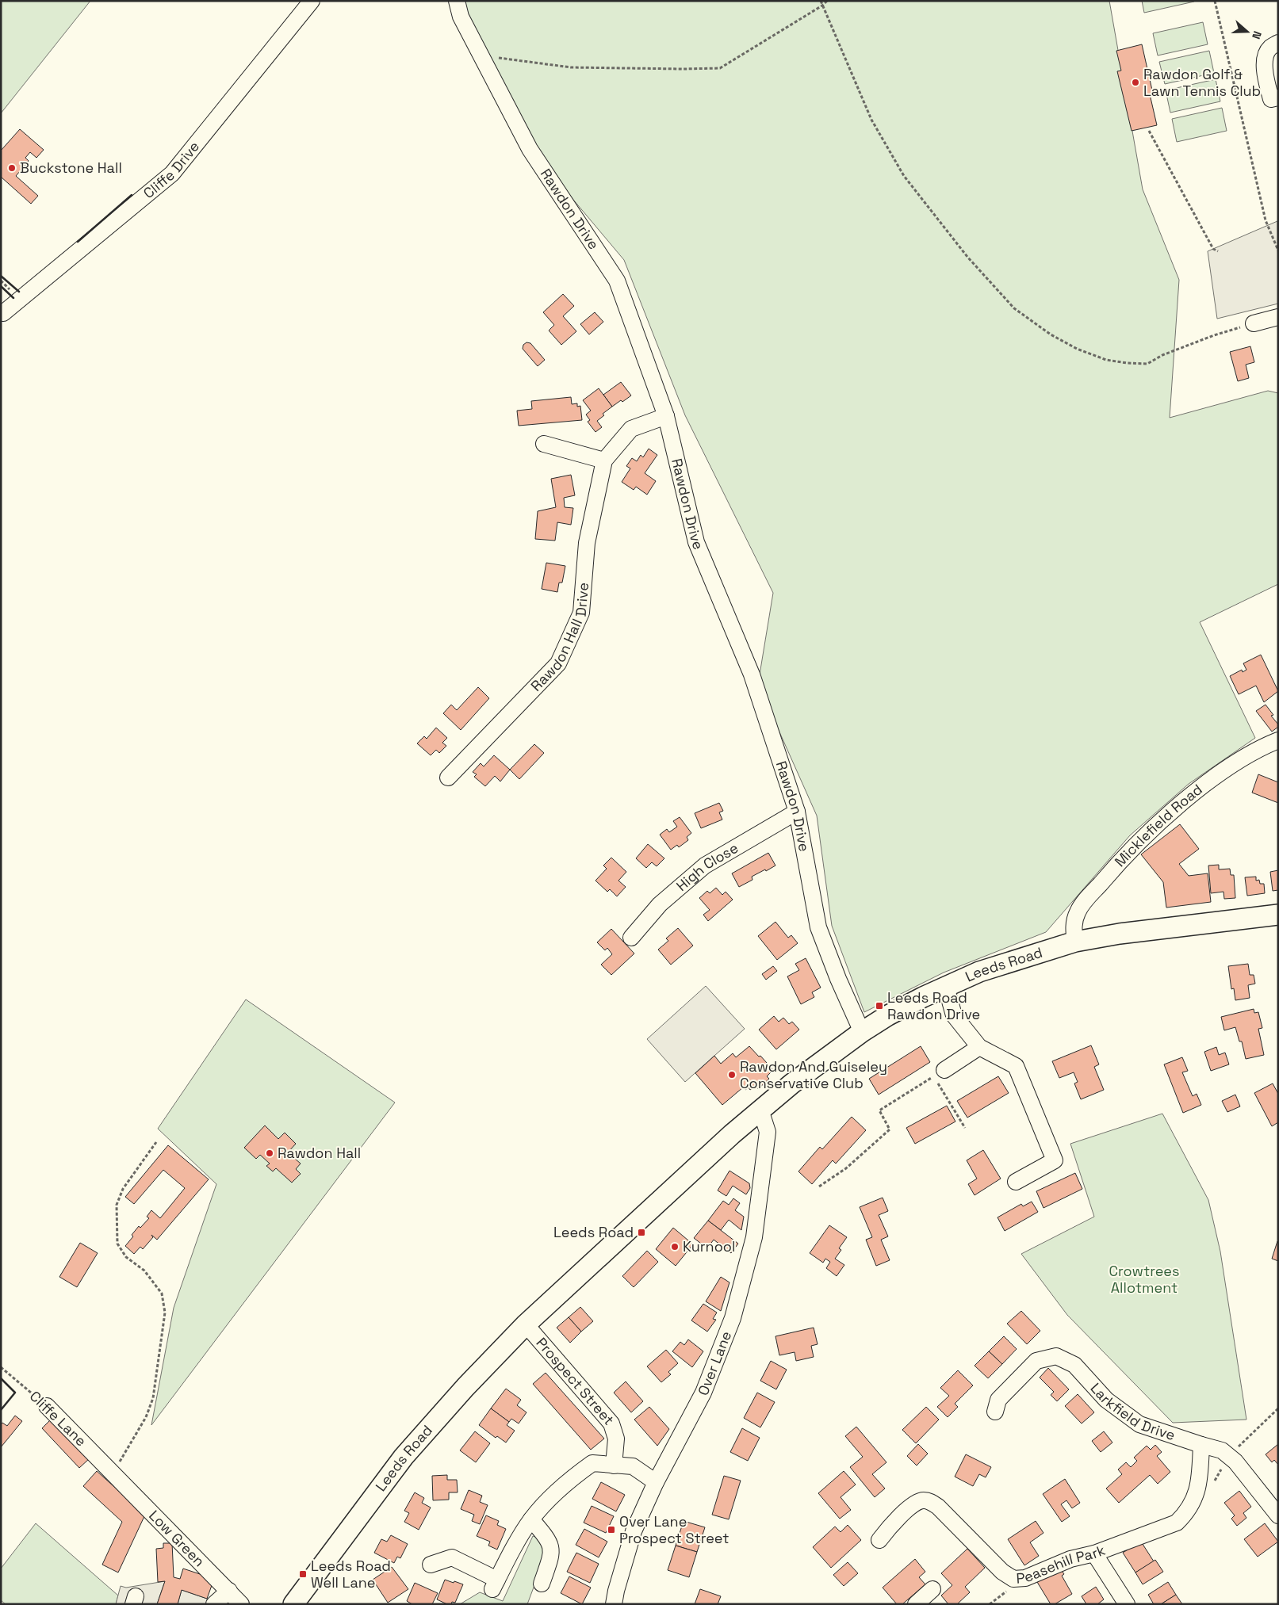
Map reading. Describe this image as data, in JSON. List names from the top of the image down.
{
  "streets": {
    "main road": ["Leeds Road"],
    "street": [
      "Cliffe Drive",
      "Rawdon Drive",
      "Rawdon Hall Drive",
      "Micklefield Road",
      "High Close",
      "Over Lane",
      "Prospect Street",
      "Larkfield Drive",
      "Cliffe Lane",
      "Low Green",
      "Peasehill Park"
    ]
  },
  "crossings": [
    ["Rawdon Drive", "Rawdon Hall Drive"],
    ["Rawdon Drive", "High Close"],
    ["Rawdon Drive", "Leeds Road"],
    ["Micklefield Road", "Leeds Road"],
    ["Leeds Road", "Over Lane"],
    ["Leeds Road", "Prospect Street"],
    ["Larkfield Drive", "Peasehill Park"],
    ["Cliffe Lane", "Low Green"]
  ],
  "parks": ["Crowtrees Allotment"],
  "places": {
    "other": [
      "Rawdon Golf & Lawn Tennis Club",
      "Buckstone Hall",
      "Rawdon And Guiseley Conservative Club",
      "Rawdon Hall",
      "Kurnool"
    ],
    "transit": [
      "Leeds Road Rawdon Drive",
      "Leeds Road",
      "Over Lane Prospect Street",
      "Leeds Road Well Lane"
    ]
  },
  "north": "right"
}
